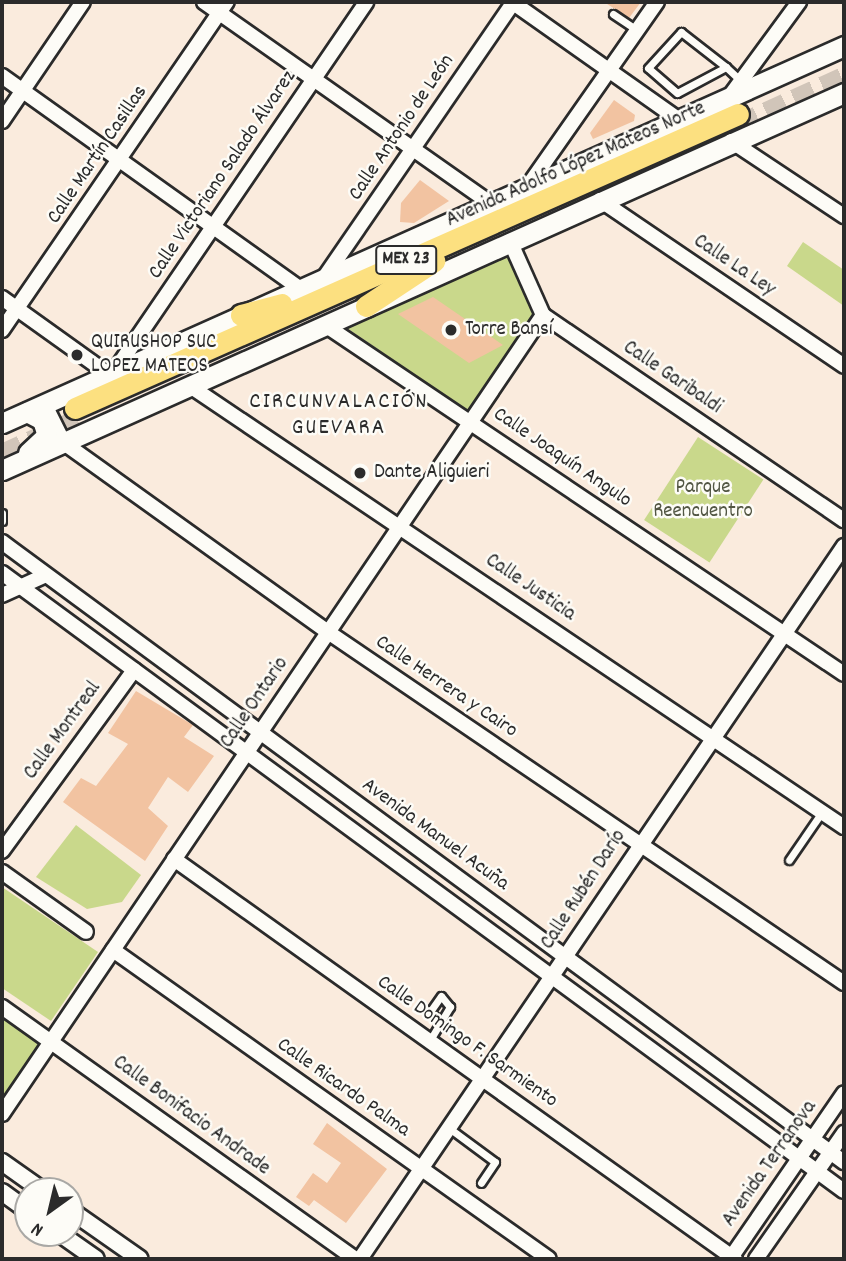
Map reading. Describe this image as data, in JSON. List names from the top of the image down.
{
  "streets": {
    "main road": ["Avenida Adolfo López Mateos Norte", "MEX 23"],
    "street": [
      "Calle Antonio de León",
      "Calle Martín Casillas",
      "Calle Victoriano Salado Álvarez",
      "Calle La Ley",
      "Calle Garibaldi",
      "Calle Joaquín Angulo",
      "Calle Justicia",
      "Calle Herrera y Cairo",
      "Calle Ontario",
      "Calle Montreal",
      "Avenida Manuel Acuña",
      "Calle Rubén Darío",
      "Calle Domingo F. Sarmiento",
      "Calle Ricardo Palma",
      "Calle Bonifacio Andrade",
      "Avenida Terranova"
    ]
  },
  "crossings": [
    ["Calle Antonio de León", "Avenida Adolfo López Mateos Norte"],
    ["Avenida Adolfo López Mateos Norte", "Calle Victoriano Salado Álvarez"],
    ["Avenida Adolfo López Mateos Norte", "Calle La Ley"],
    ["Avenida Adolfo López Mateos Norte", "Calle Joaquín Angulo"],
    ["Avenida Adolfo López Mateos Norte", "Calle Justicia"],
    ["Avenida Adolfo López Mateos Norte", "Calle Herrera y Cairo"],
    ["Calle Garibaldi", "Calle Ontario"],
    ["Calle Joaquín Angulo", "Calle Ontario"],
    ["Calle Joaquín Angulo", "Calle Rubén Darío"],
    ["Calle Justicia", "Calle Ontario"],
    ["Calle Justicia", "Calle Rubén Darío"],
    ["Calle Herrera y Cairo", "Calle Ontario"],
    ["Calle Herrera y Cairo", "Calle Rubén Darío"],
    ["Calle Ontario", "Avenida Manuel Acuña"],
    ["Calle Ontario", "Calle Domingo F. Sarmiento"],
    ["Calle Ontario", "Calle Ricardo Palma"],
    ["Calle Ontario", "Calle Bonifacio Andrade"],
    ["Avenida Manuel Acuña", "Calle Rubén Darío"],
    ["Avenida Manuel Acuña", "Avenida Terranova"],
    ["Calle Rubén Darío", "Calle Domingo F. Sarmiento"],
    ["Calle Rubén Darío", "Calle Ricardo Palma"],
    ["Calle Rubén Darío", "Calle Bonifacio Andrade"],
    ["Calle Domingo F. Sarmiento", "Avenida Terranova"]
  ],
  "districts": ["CIRCUNVALACIÓN GUEVARA"],
  "parks": ["Parque Reencuentro"],
  "places": ["Torre Bansí", "QUIRUSHOP SUC LOPEZ MATEOS", "Dante Aliguieri"],
  "north": "bottom left"
}
